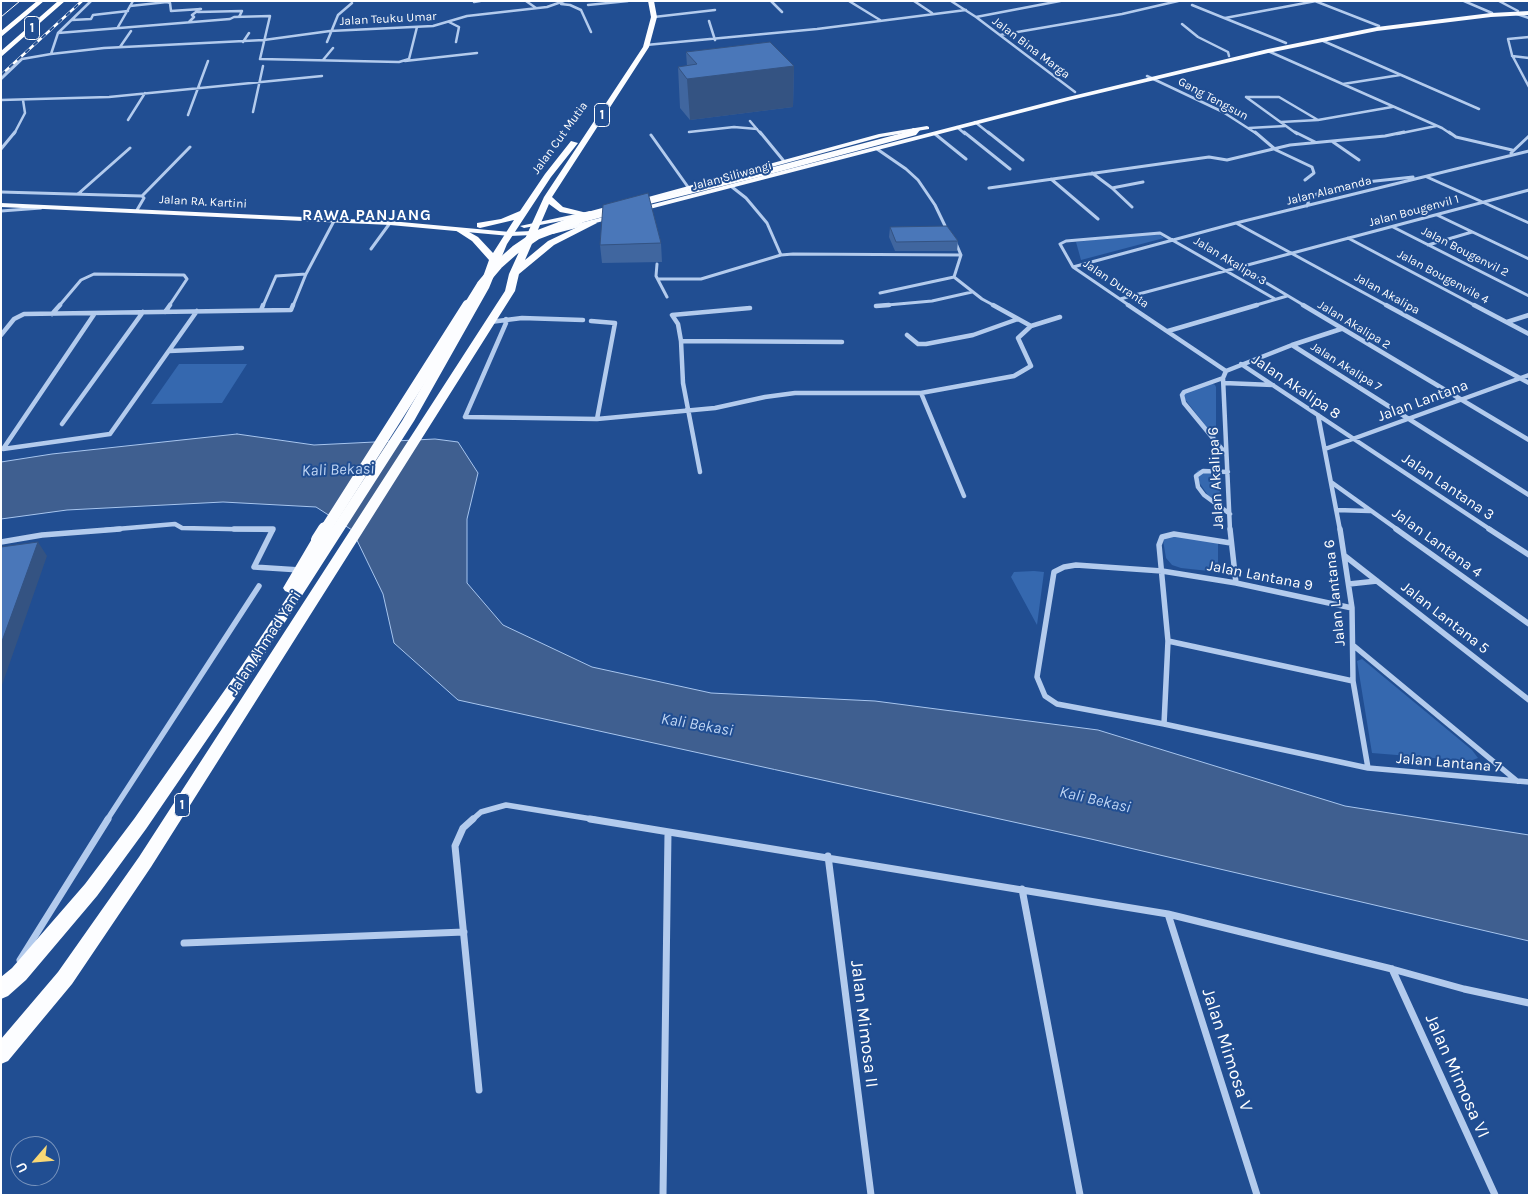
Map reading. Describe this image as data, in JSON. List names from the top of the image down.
{
  "streets": {
    "highway": ["1", "Jalan Cut Mutia", "Jalan Ahmad Yani"],
    "main road": ["Jalan Siliwangi", "Jalan RA. Kartini"],
    "street": [
      "Jalan Teuku Umar",
      "Jalan Bina Marga",
      "Gang Tengsun",
      "Jalan Alamanda",
      "Jalan Bougenvil 1",
      "Jalan Bougenvil 2",
      "Jalan Akalipa 3",
      "Jalan Bougenvile 4",
      "Jalan Duranta",
      "Jalan Akalipa",
      "Jalan Akalipa 2",
      "Jalan Akalipa 7",
      "Jalan Akalipa 8",
      "Jalan Lantana",
      "Jalan Akalipa 6",
      "Jalan Lantana 3",
      "Jalan Lantana 4",
      "Jalan Lantana 9",
      "Jalan Lantana 6",
      "Jalan Lantana 5",
      "Jalan Lantana 7",
      "Jalan Mimosa II",
      "Jalan Mimosa V",
      "Jalan Mimosa VI"
    ]
  },
  "crossings": [
    ["Jalan Cut Mutia", "Jalan Siliwangi"],
    ["Jalan Cut Mutia", "Jalan RA. Kartini"],
    ["Jalan Cut Mutia", "Jalan Ahmad Yani"],
    ["Jalan Siliwangi", "Jalan RA. Kartini"],
    ["Jalan Siliwangi", "Jalan Ahmad Yani"],
    ["Jalan Alamanda", "Jalan Akalipa"],
    ["Jalan RA. Kartini", "Jalan Ahmad Yani"],
    ["Jalan Bougenvil 1", "Jalan Bougenvil 2"],
    ["Jalan Bougenvil 1", "Jalan Akalipa 3"],
    ["Jalan Bougenvil 1", "Jalan Bougenvile 4"],
    ["Jalan Bougenvil 1", "Jalan Duranta"],
    ["Jalan Bougenvil 1", "Jalan Akalipa"],
    ["Jalan Bougenvil 1", "Jalan Akalipa 2"],
    ["Jalan Akalipa 3", "Jalan Duranta"],
    ["Jalan Duranta", "Jalan Akalipa 8"],
    ["Jalan Duranta", "Jalan Akalipa 6"],
    ["Jalan Akalipa", "Jalan Lantana"],
    ["Jalan Akalipa 2", "Jalan Lantana"],
    ["Jalan Akalipa 7", "Jalan Akalipa 8"],
    ["Jalan Akalipa 7", "Jalan Lantana"],
    ["Jalan Akalipa 8", "Jalan Lantana"],
    ["Jalan Akalipa 8", "Jalan Akalipa 6"],
    ["Jalan Akalipa 8", "Jalan Lantana 3"],
    ["Jalan Akalipa 8", "Jalan Lantana 6"],
    ["Jalan Lantana", "Jalan Lantana 3"],
    ["Jalan Lantana", "Jalan Lantana 6"],
    ["Jalan Akalipa 6", "Jalan Lantana 9"],
    ["Jalan Lantana 4", "Jalan Lantana 6"],
    ["Jalan Lantana 9", "Jalan Lantana 6"],
    ["Jalan Lantana 9", "Jalan Lantana 7"],
    ["Jalan Lantana 6", "Jalan Lantana 5"],
    ["Jalan Lantana 6", "Jalan Lantana 7"]
  ],
  "districts": ["RAWA PANJANG"],
  "water": ["Kali Bekasi"],
  "north": "bottom left"
}
